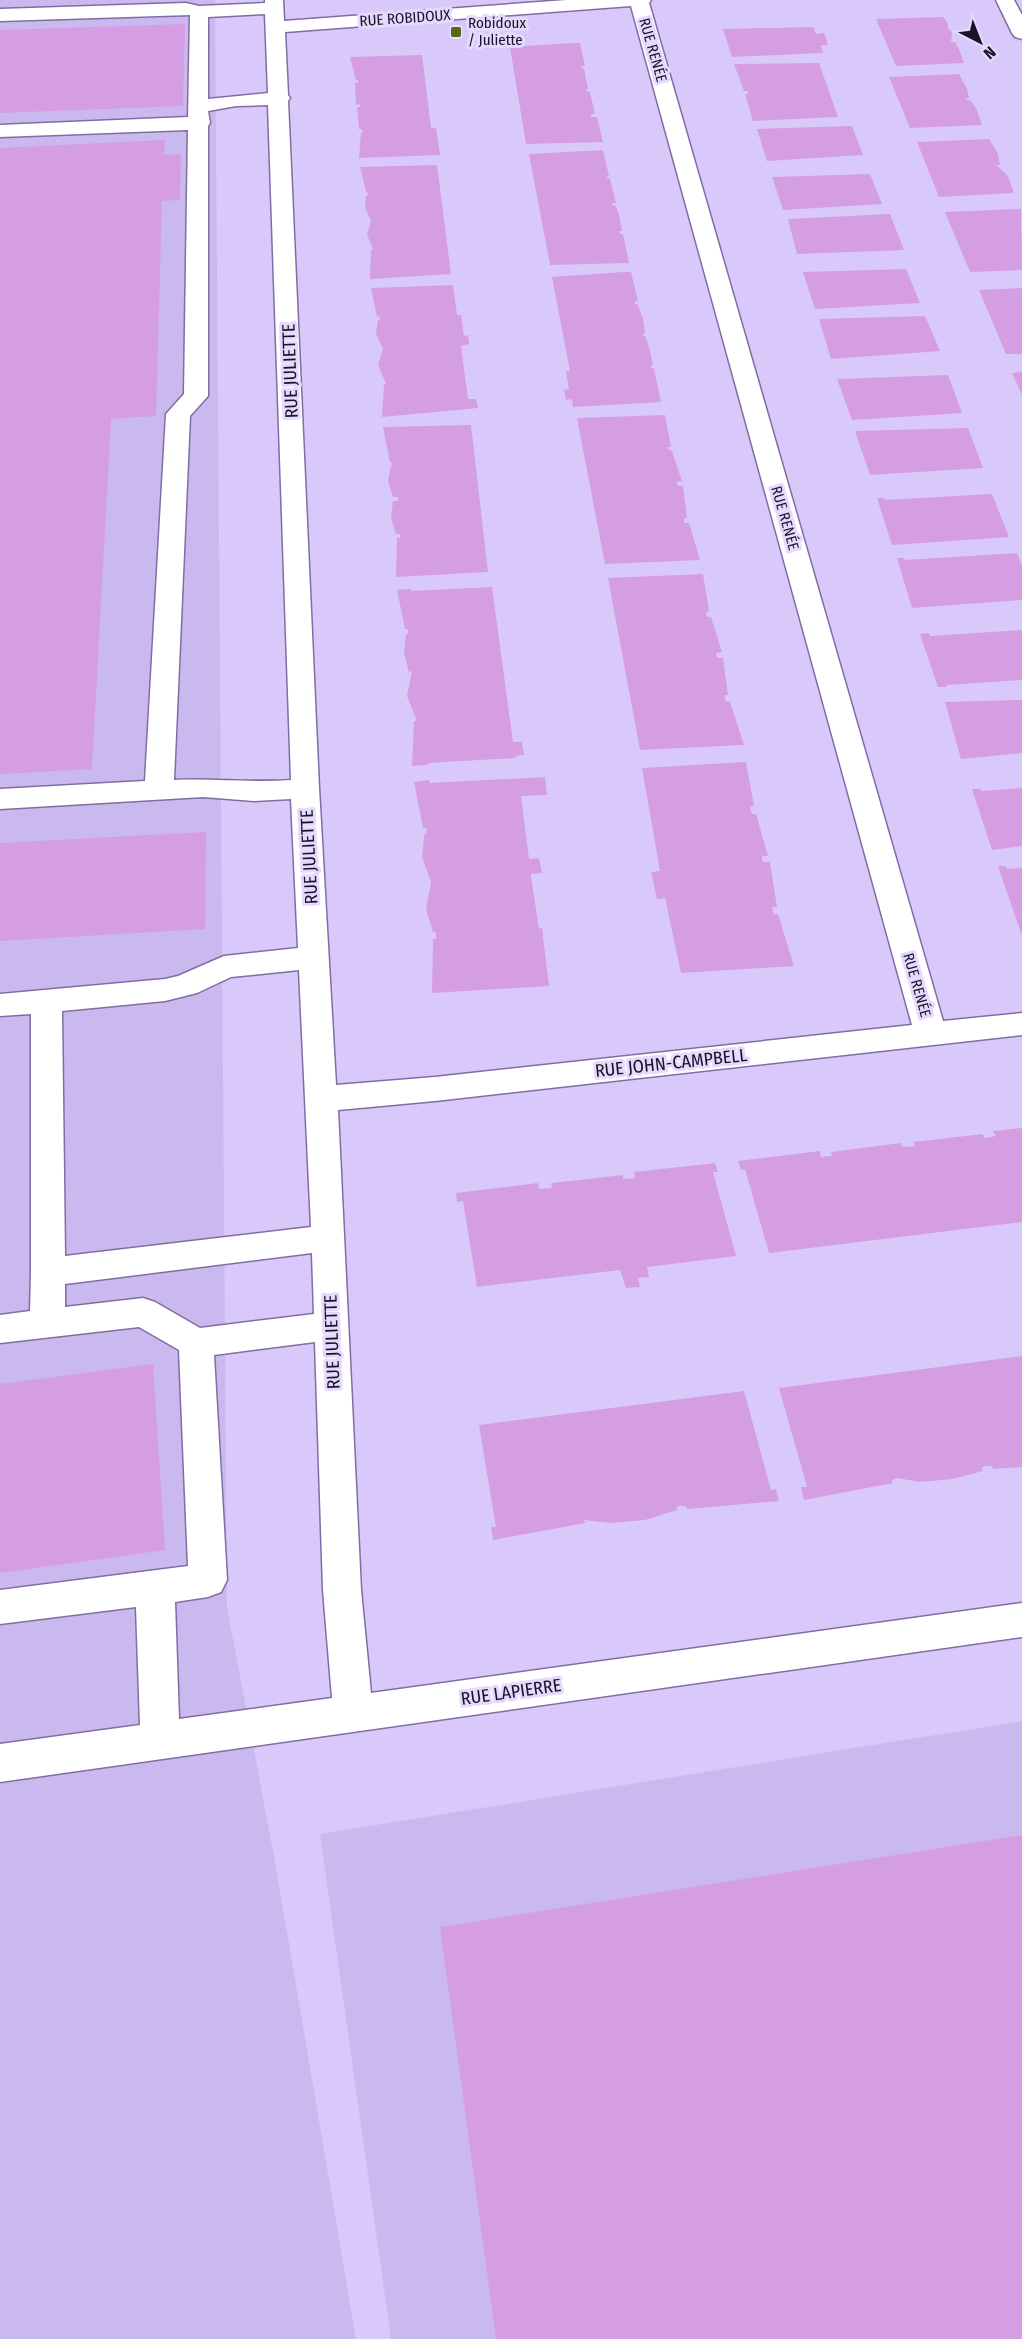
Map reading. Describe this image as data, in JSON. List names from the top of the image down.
{
  "streets": {
    "street": [
      "RUE ROBIDOUX",
      "RUE RENÉE",
      "RUE JULIETTE",
      "RUE JOHN-CAMPBELL",
      "RUE LAPIERRE"
    ]
  },
  "crossings": [
    ["RUE ROBIDOUX", "RUE RENÉE"],
    ["RUE ROBIDOUX", "RUE JULIETTE"],
    ["RUE RENÉE", "RUE JOHN-CAMPBELL"],
    ["RUE JULIETTE", "RUE JOHN-CAMPBELL"],
    ["RUE JULIETTE", "RUE LAPIERRE"]
  ],
  "places": {
    "transit": ["Robidoux / Juliette"]
  },
  "north": "bottom right"
}
